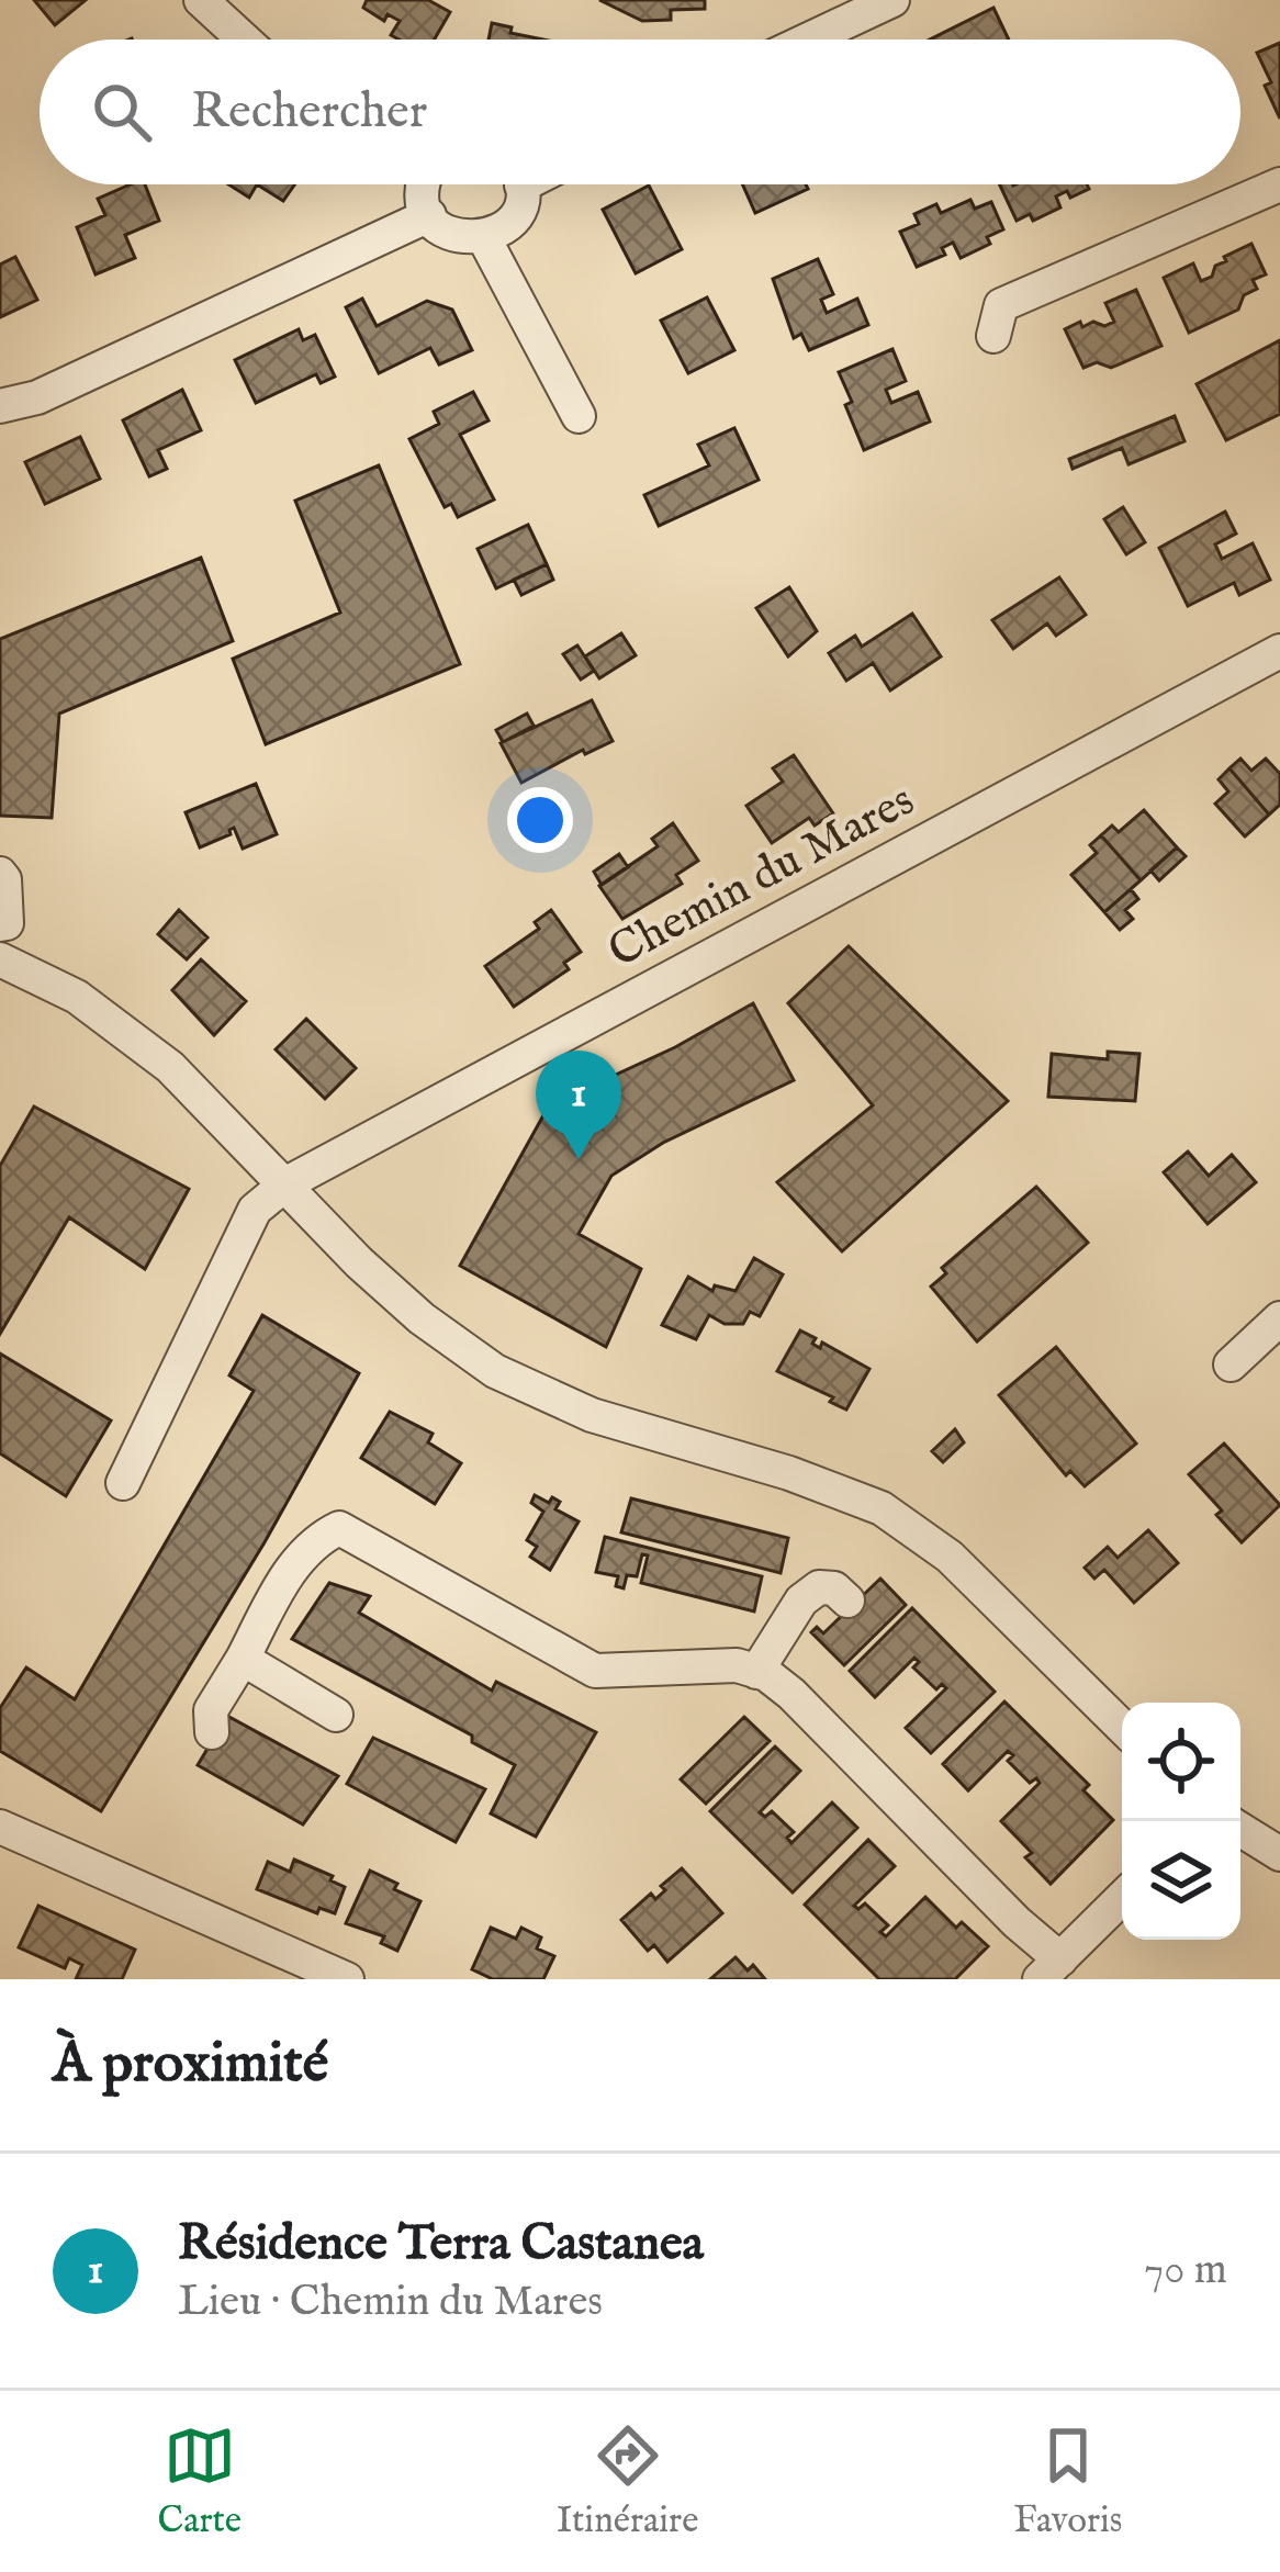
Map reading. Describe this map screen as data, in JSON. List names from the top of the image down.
{
  "streets": {
    "street": ["Chemin du Mares"]
  },
  "page": {
    "search": "Rechercher",
    "pins": "1",
    "heading": "À proximité",
    "list": [
      {
        "mark": "1",
        "name": "Résidence Terra Castanea",
        "note": "Lieu · Chemin du Mares",
        "value": "70 m"
      }
    ],
    "nav": ["Carte", "Itinéraire", "Favoris"]
  }
}
